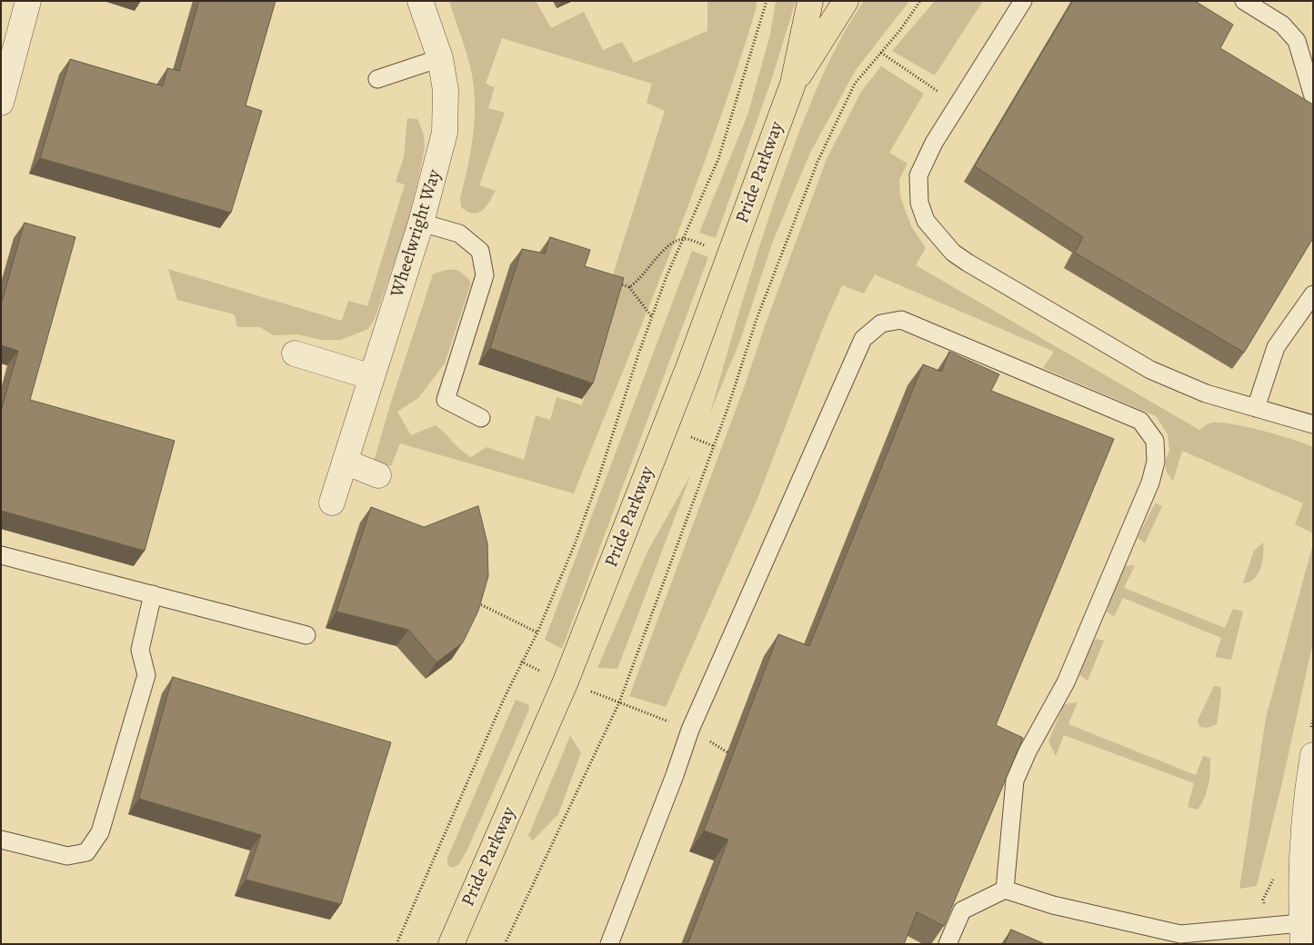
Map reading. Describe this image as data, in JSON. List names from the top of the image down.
{
  "streets": {
    "main road": ["Pride Parkway"],
    "street": ["Wheelwright Way"]
  }
}
